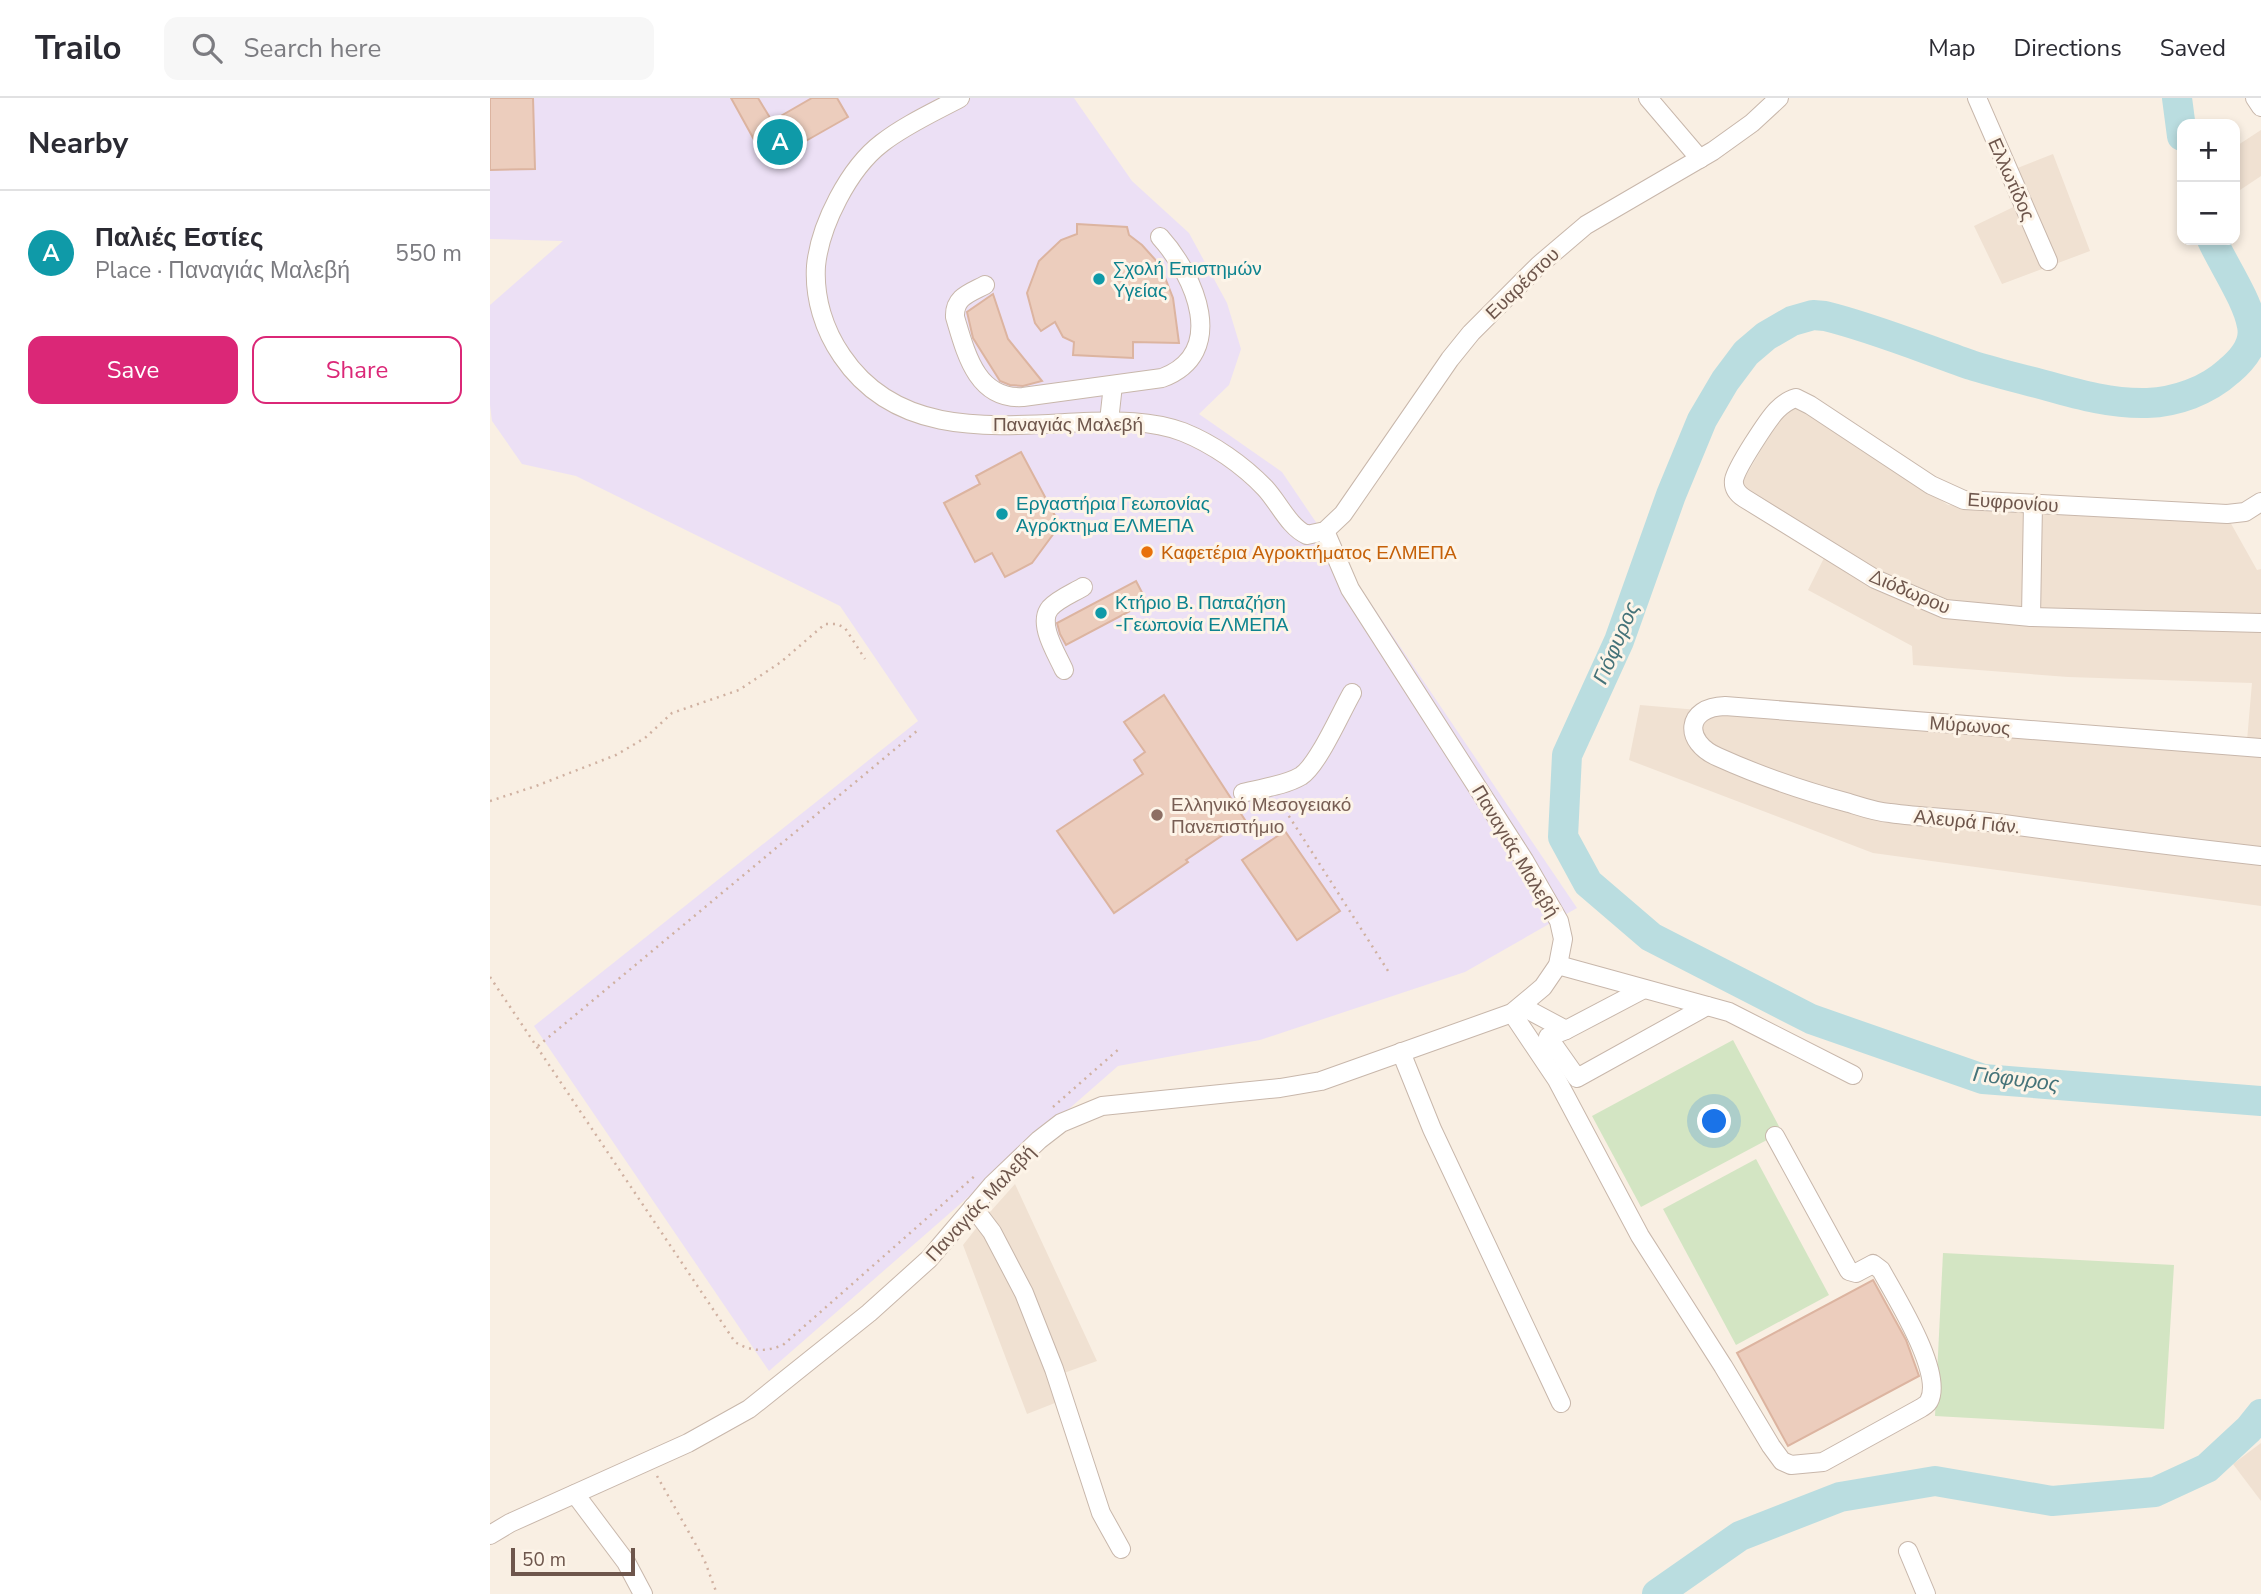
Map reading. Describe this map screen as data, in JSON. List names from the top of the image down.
{
  "streets": {
    "street": [
      "Ελλωτίδος",
      "Ευαρέστου",
      "Παναγιάς Μαλεβή",
      "Ευφρονίου",
      "Διόδωρου",
      "Μύρωνος",
      "Αλευρά Γιάν."
    ]
  },
  "crossings": [
    ["Ευαρέστου", "Παναγιάς Μαλεβή"],
    ["Ευφρονίου", "Διόδωρου"],
    ["Μύρωνος", "Αλευρά Γιάν."]
  ],
  "water": ["Γιόφυρος"],
  "places": [
    "Σχολή Επιστημών Υγείας",
    "Εργαστήρια Γεωπονίας Αγρόκτημα ΕΛΜΕΠΑ",
    "Καφετέρια Αγροκτήματος ΕΛΜΕΠΑ",
    "Κτήριο Β. Παπαζήση -Γεωπονία ΕΛΜΕΠΑ",
    "Ελληνικό Μεσογειακό Πανεπιστήμιο"
  ],
  "scale_bar": "50 m",
  "page": {
    "header": "Trailo",
    "search": "Search here",
    "nav": ["Map", "Directions", "Saved"],
    "heading": "Nearby",
    "pins": "A",
    "map_buttons": ["+", "−"],
    "list": [
      {
        "mark": "A",
        "name": "Παλιές Εστίες",
        "note": "Place · Παναγιάς Μαλεβή",
        "value": "550 m"
      }
    ],
    "buttons": ["Save", "Share"],
    "scale": "50 m"
  }
}
